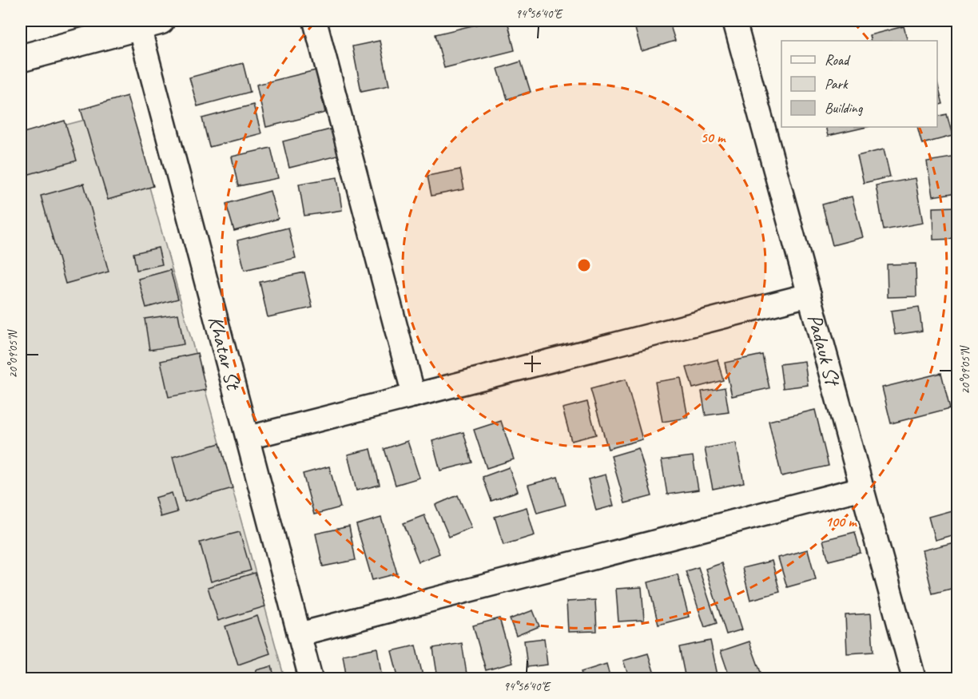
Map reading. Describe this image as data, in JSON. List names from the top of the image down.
{
  "streets": {
    "street": ["Padauk St", "Khatar St"]
  },
  "legend": ["Road", "Park", "Building"],
  "coordinates": ["94°56'40\"E", "20°09'05\"N"],
  "rings": ["50 m", "100 m"]
}
